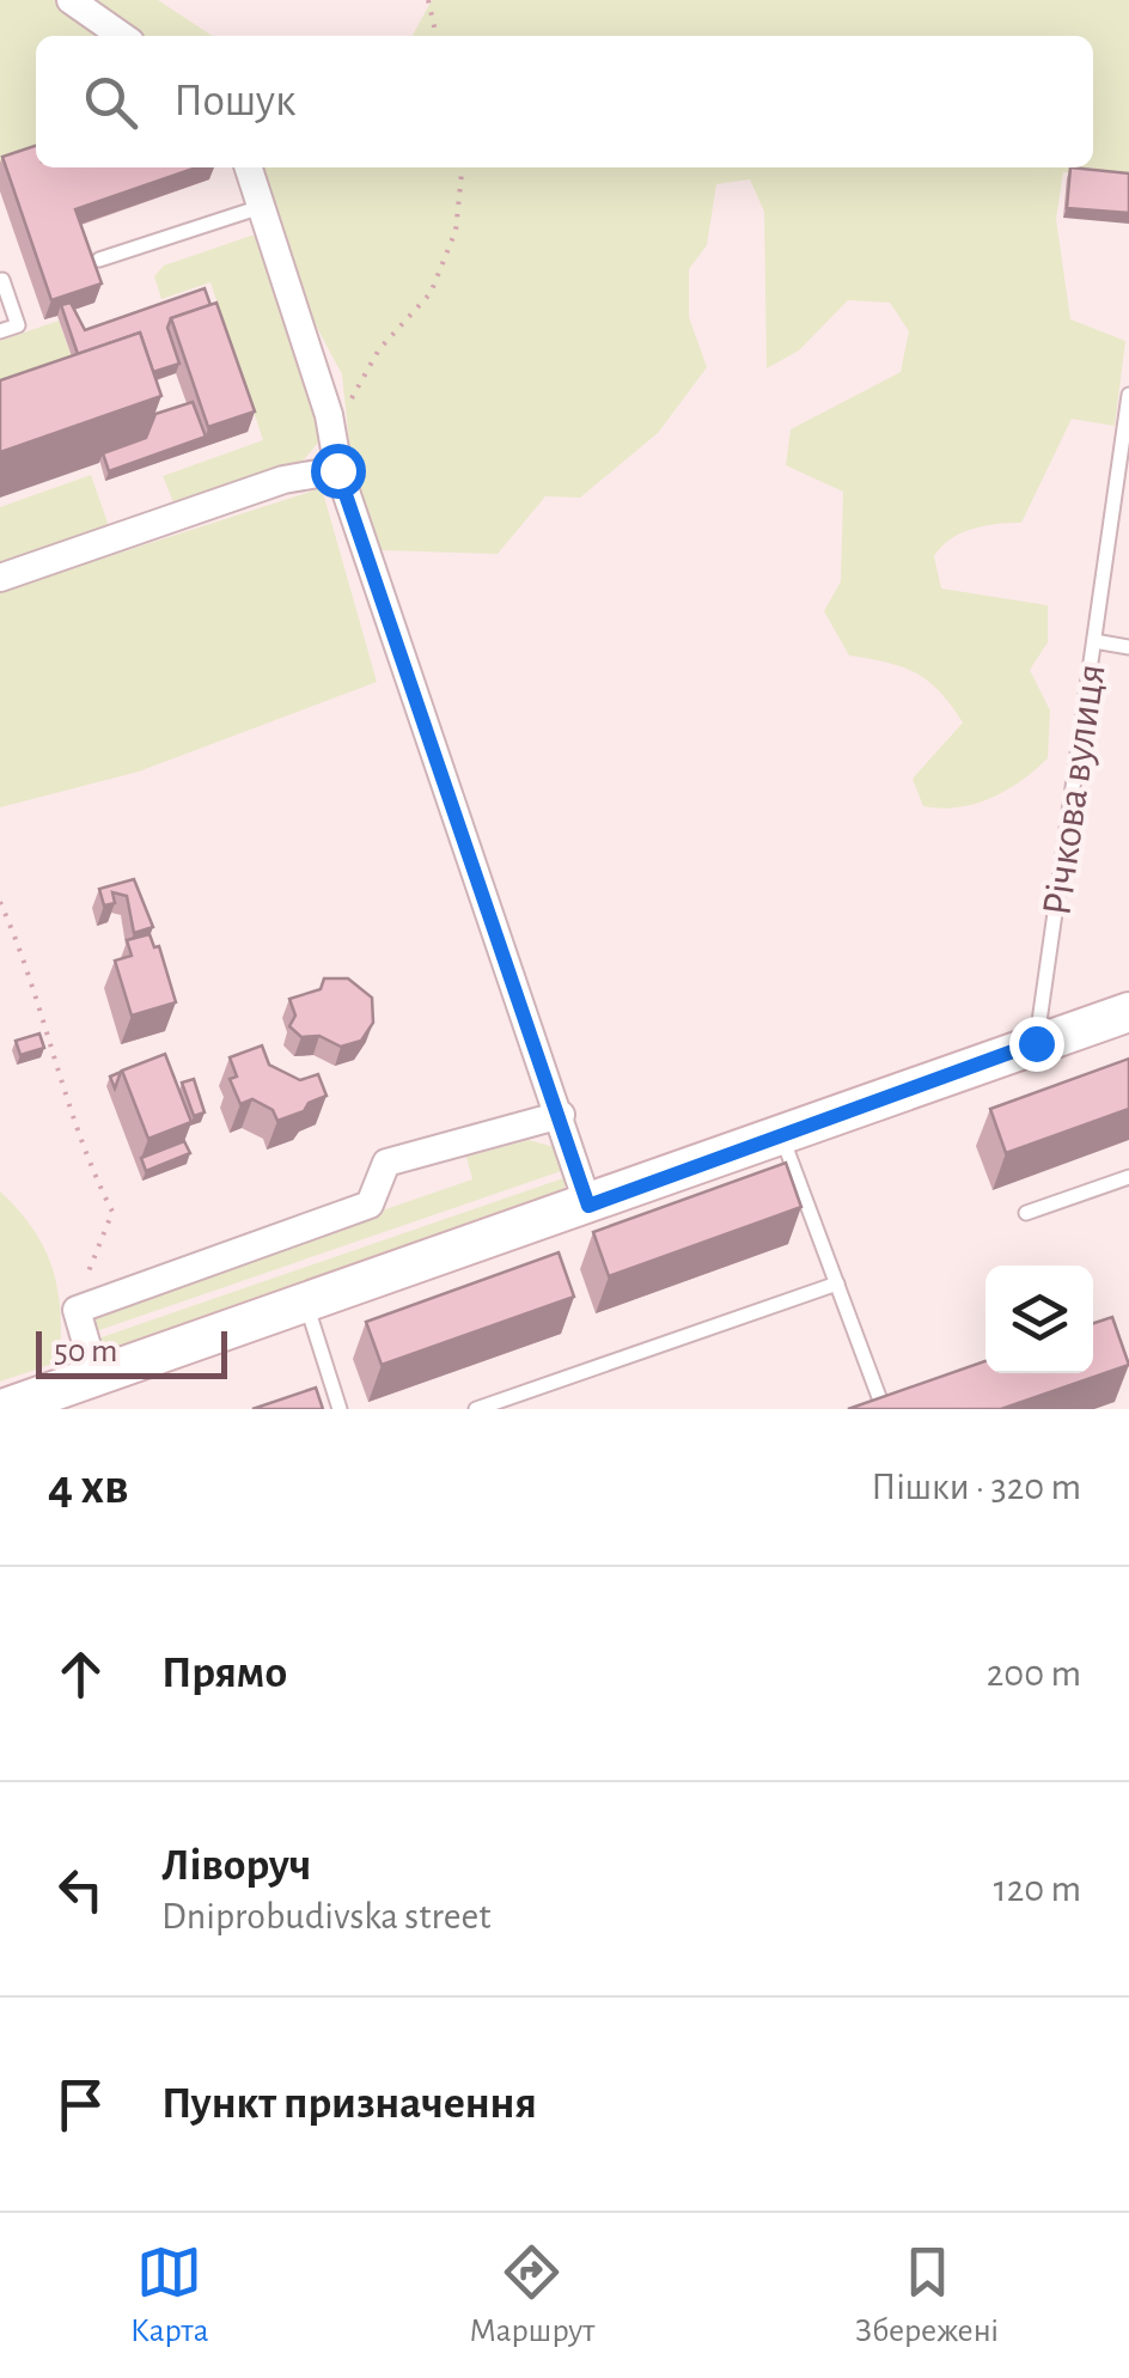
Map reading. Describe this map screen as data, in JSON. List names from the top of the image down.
{
  "streets": {
    "lane": ["Річкова вулиця"]
  },
  "scale_bar": "50 m",
  "page": {
    "search": "Пошук",
    "scale": "50 m",
    "heading": ["4 хв", "Пішки · 320 m"],
    "list": [
      ["Прямо", "200 m"],
      ["Ліворуч", "Dniprobudivska street", "120 m"],
      "Пункт призначення"
    ],
    "nav": ["Карта", "Маршрут", "Збережені"]
  }
}
